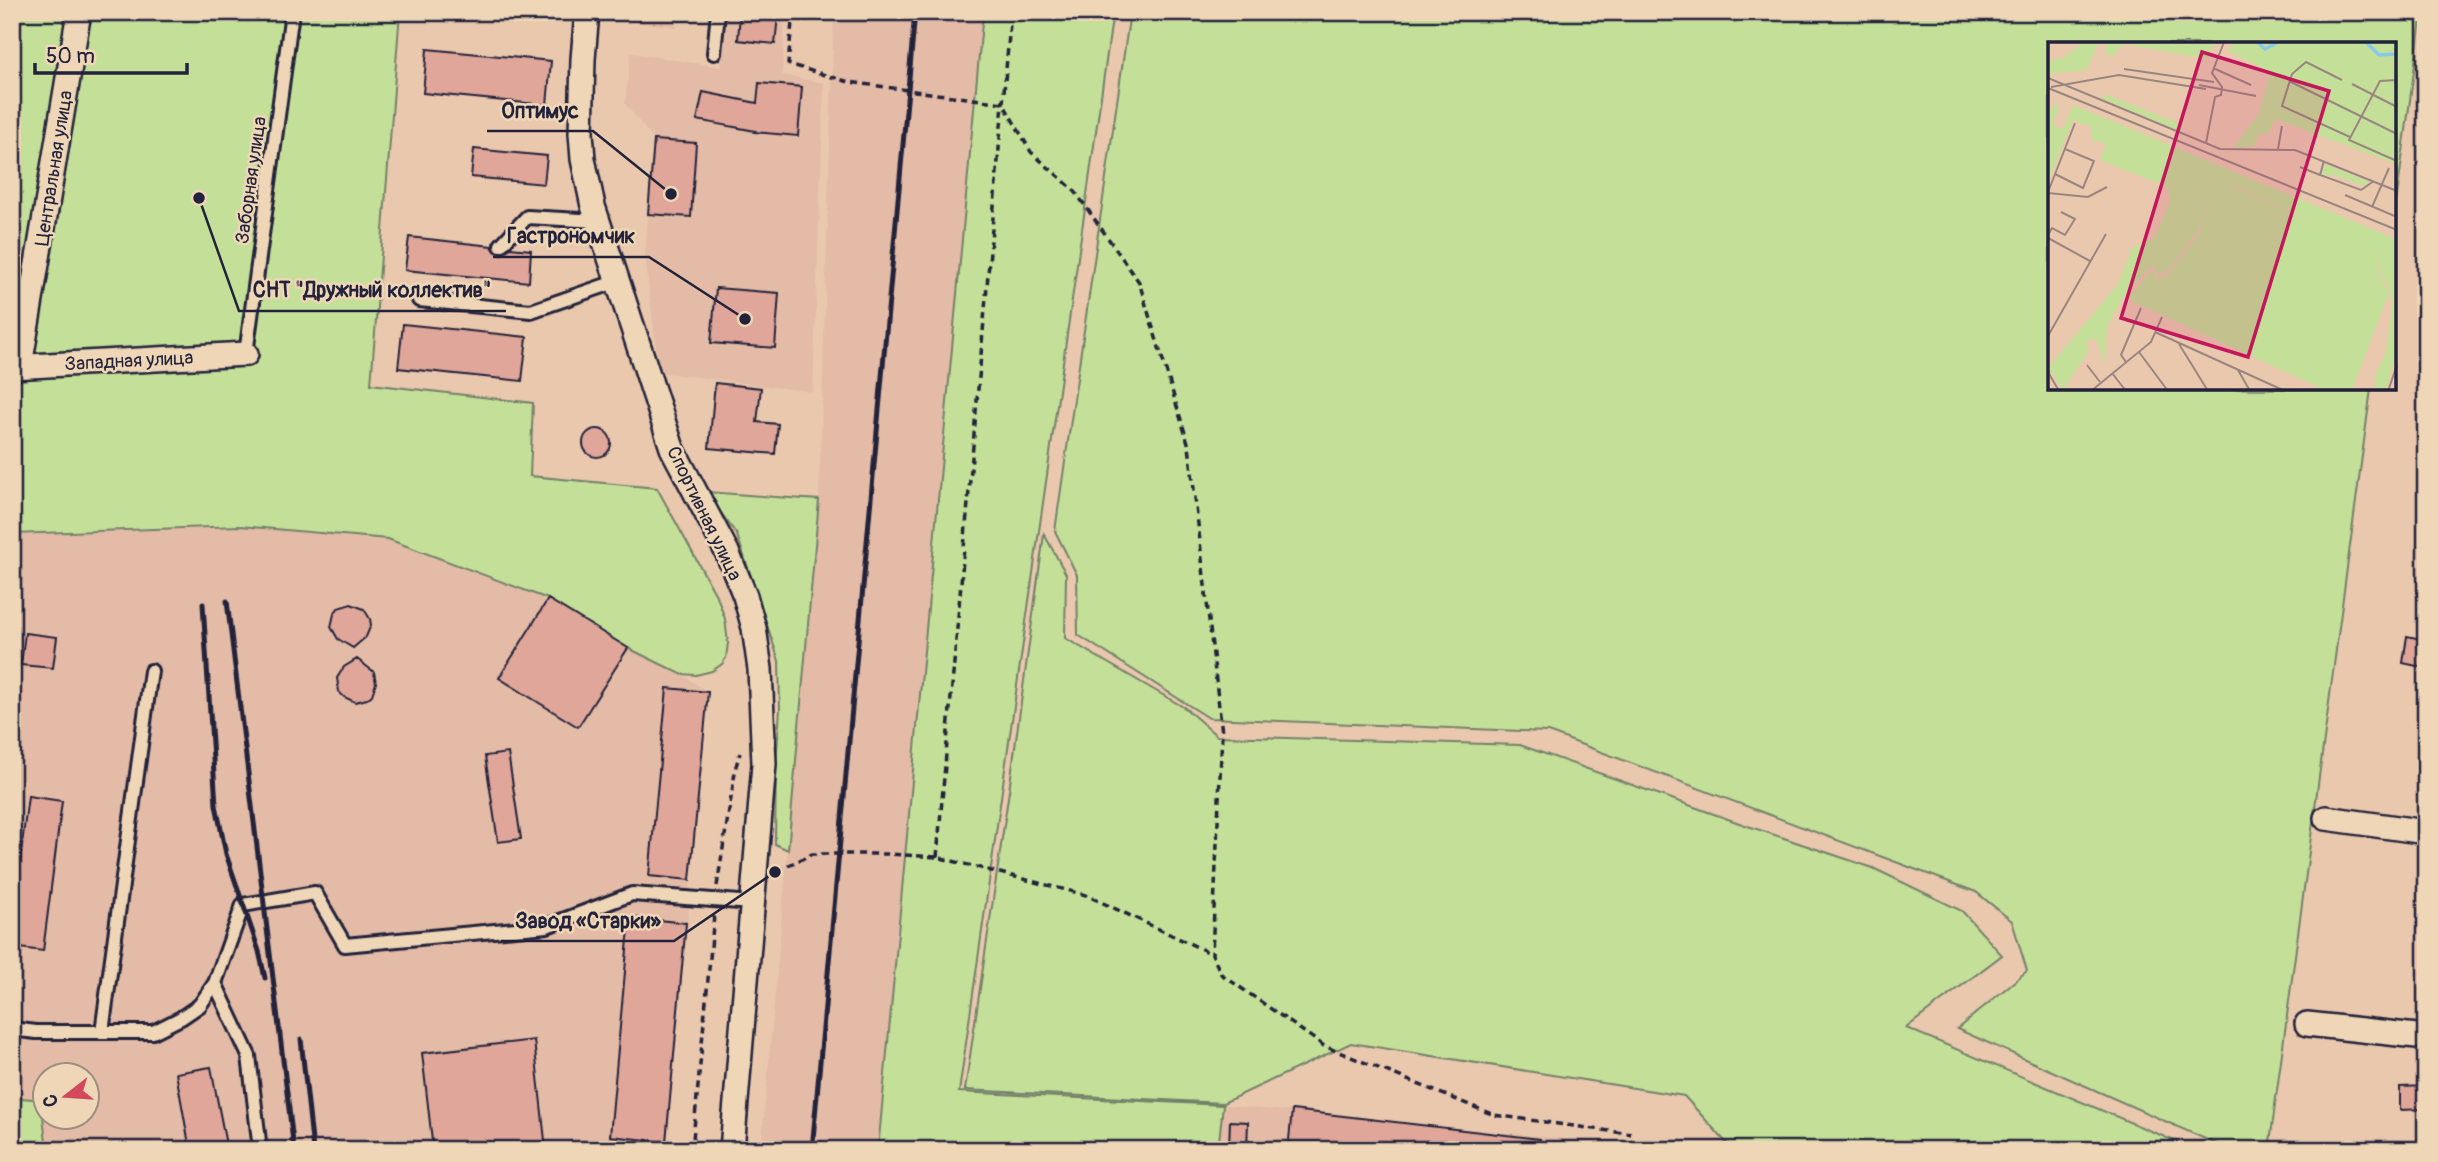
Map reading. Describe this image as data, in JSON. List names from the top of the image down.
{
  "streets": {
    "street": ["Центральная улица", "Западная улица", "Спортивная улица"],
    "lane": ["Заборная улица"]
  },
  "crossings": [
    ["Центральная улица", "Западная улица"],
    ["Заборная улица", "Западная улица"]
  ],
  "places": [
    "Оптимус",
    "СНТ \"Дружный коллектив\"",
    "Гастрономчик",
    "Завод «Старки»"
  ],
  "scale_bar": "50 m",
  "north": "left"
}
